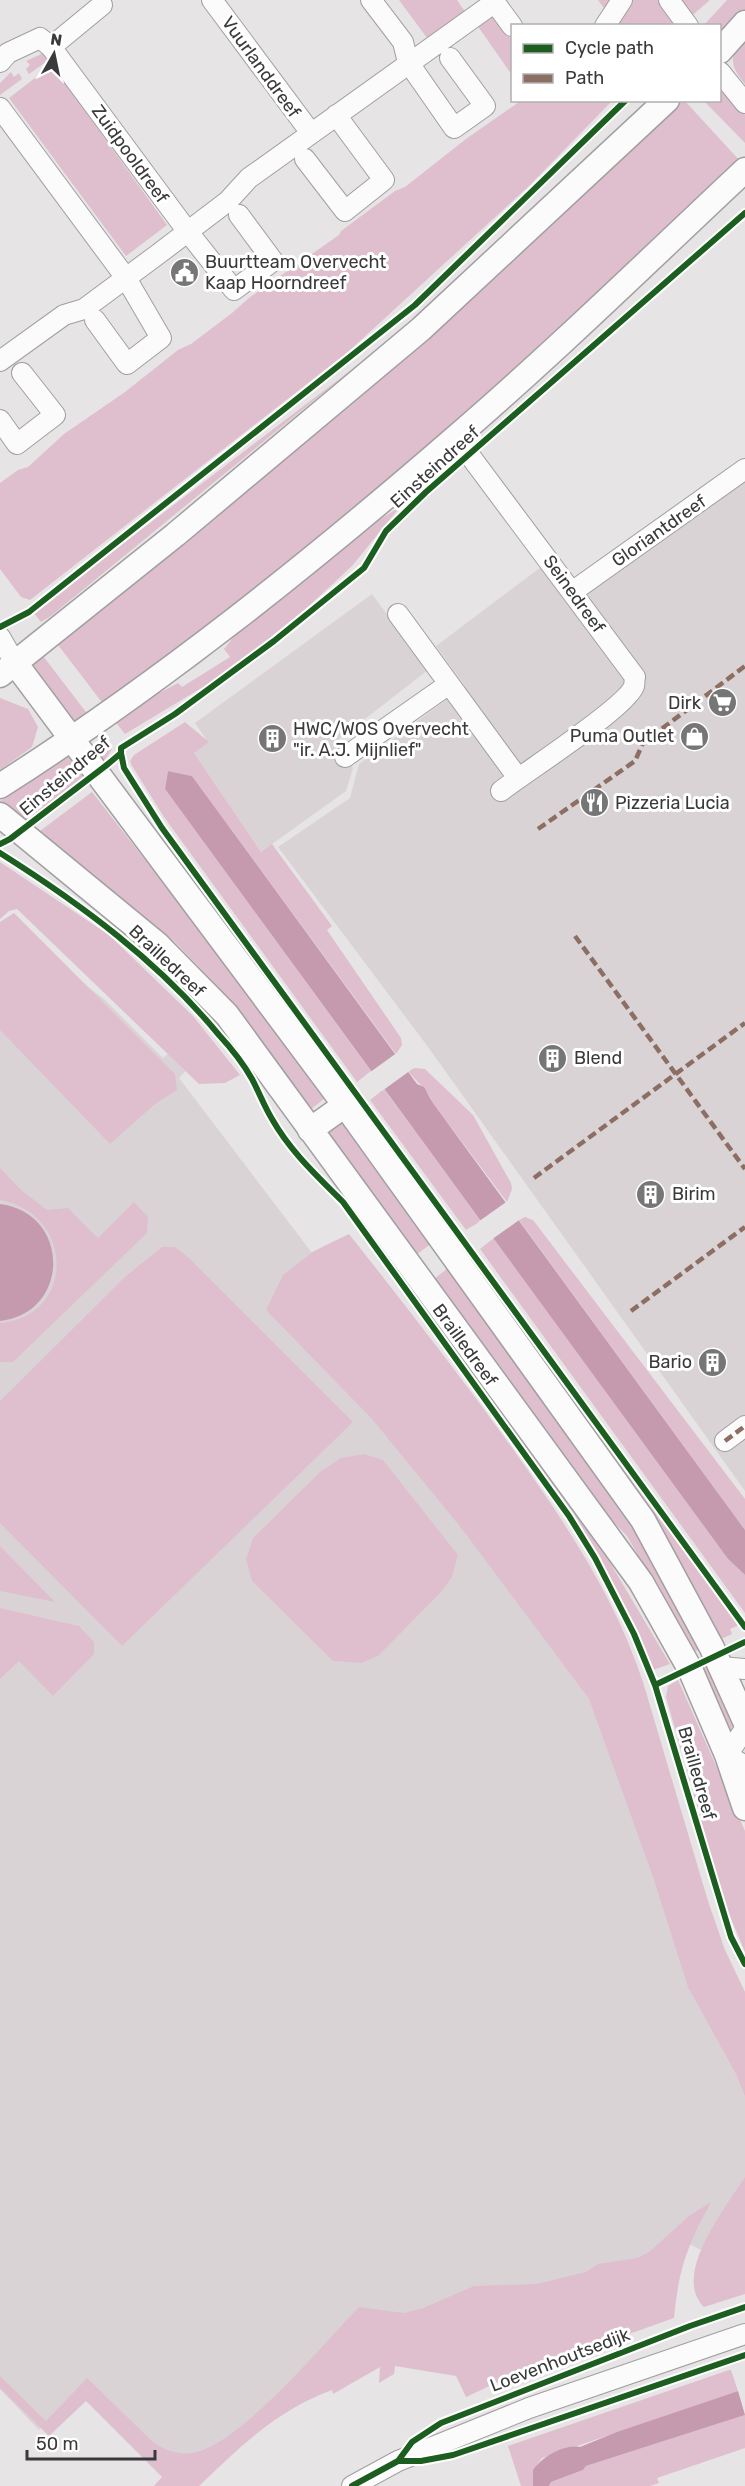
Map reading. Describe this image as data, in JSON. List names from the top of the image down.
{
  "streets": {
    "main road": ["Einsteindreef", "Brailledreef"],
    "street": [
      "Vuurlanddreef",
      "Zuidpooldreef",
      "Gloriantdreef",
      "Seinedreef",
      "Loevenhoutsedijk"
    ]
  },
  "crossings": [
    ["Einsteindreef", "Seinedreef"],
    ["Gloriantdreef", "Seinedreef"]
  ],
  "places": {
    "public building": ["Buurtteam Overvecht Kaap Hoorndreef"],
    "supermarket": ["Dirk"],
    "shop": ["Puma Outlet"],
    "building": [
      "HWC/WOS Overvecht \"ir. A.J. Mijnlief\"",
      "Blend",
      "Birim",
      "Bario"
    ],
    "restaurant": ["Pizzeria Lucia"]
  },
  "legend": ["Cycle path", "Path"],
  "scale_bar": "50 m",
  "north": "top"
}
